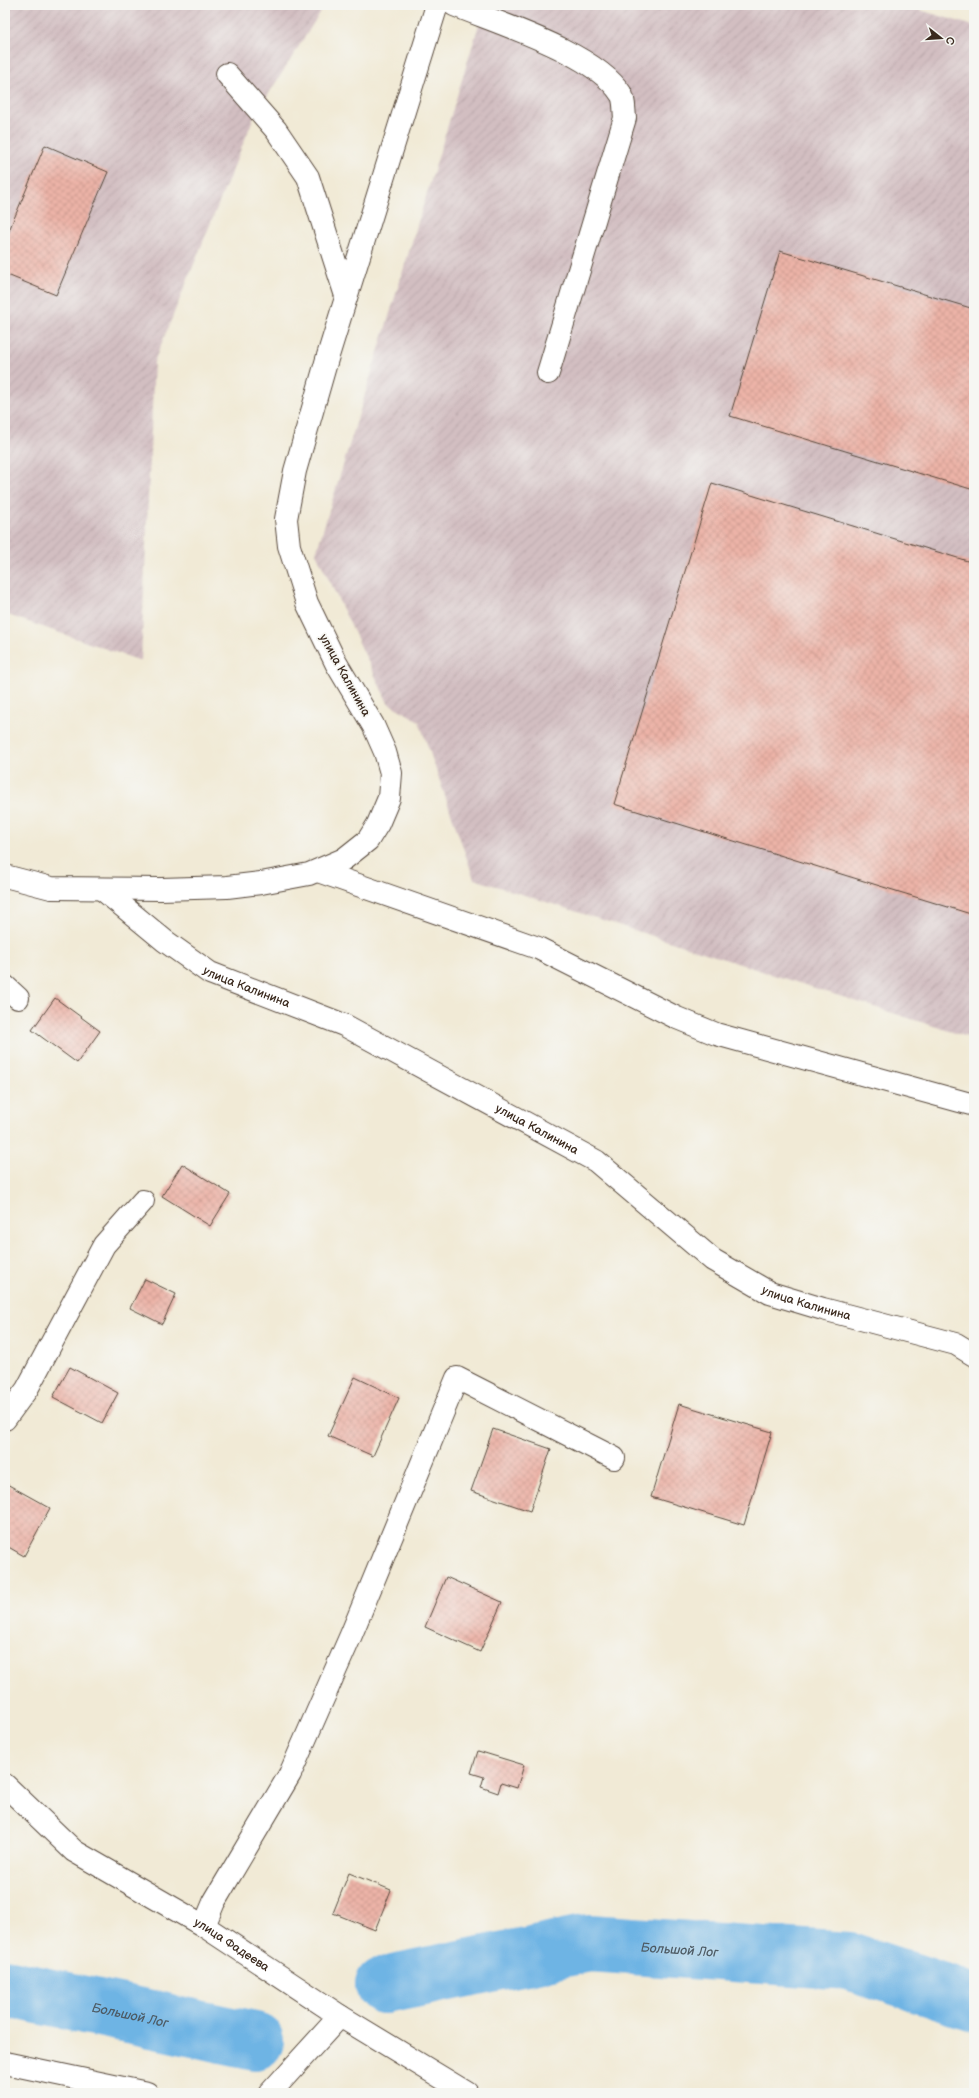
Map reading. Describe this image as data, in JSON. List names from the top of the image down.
{
  "streets": {
    "street": ["улица Калинина", "улица Фадеева"]
  },
  "water": ["Большой Лог"],
  "north": "right"
}
